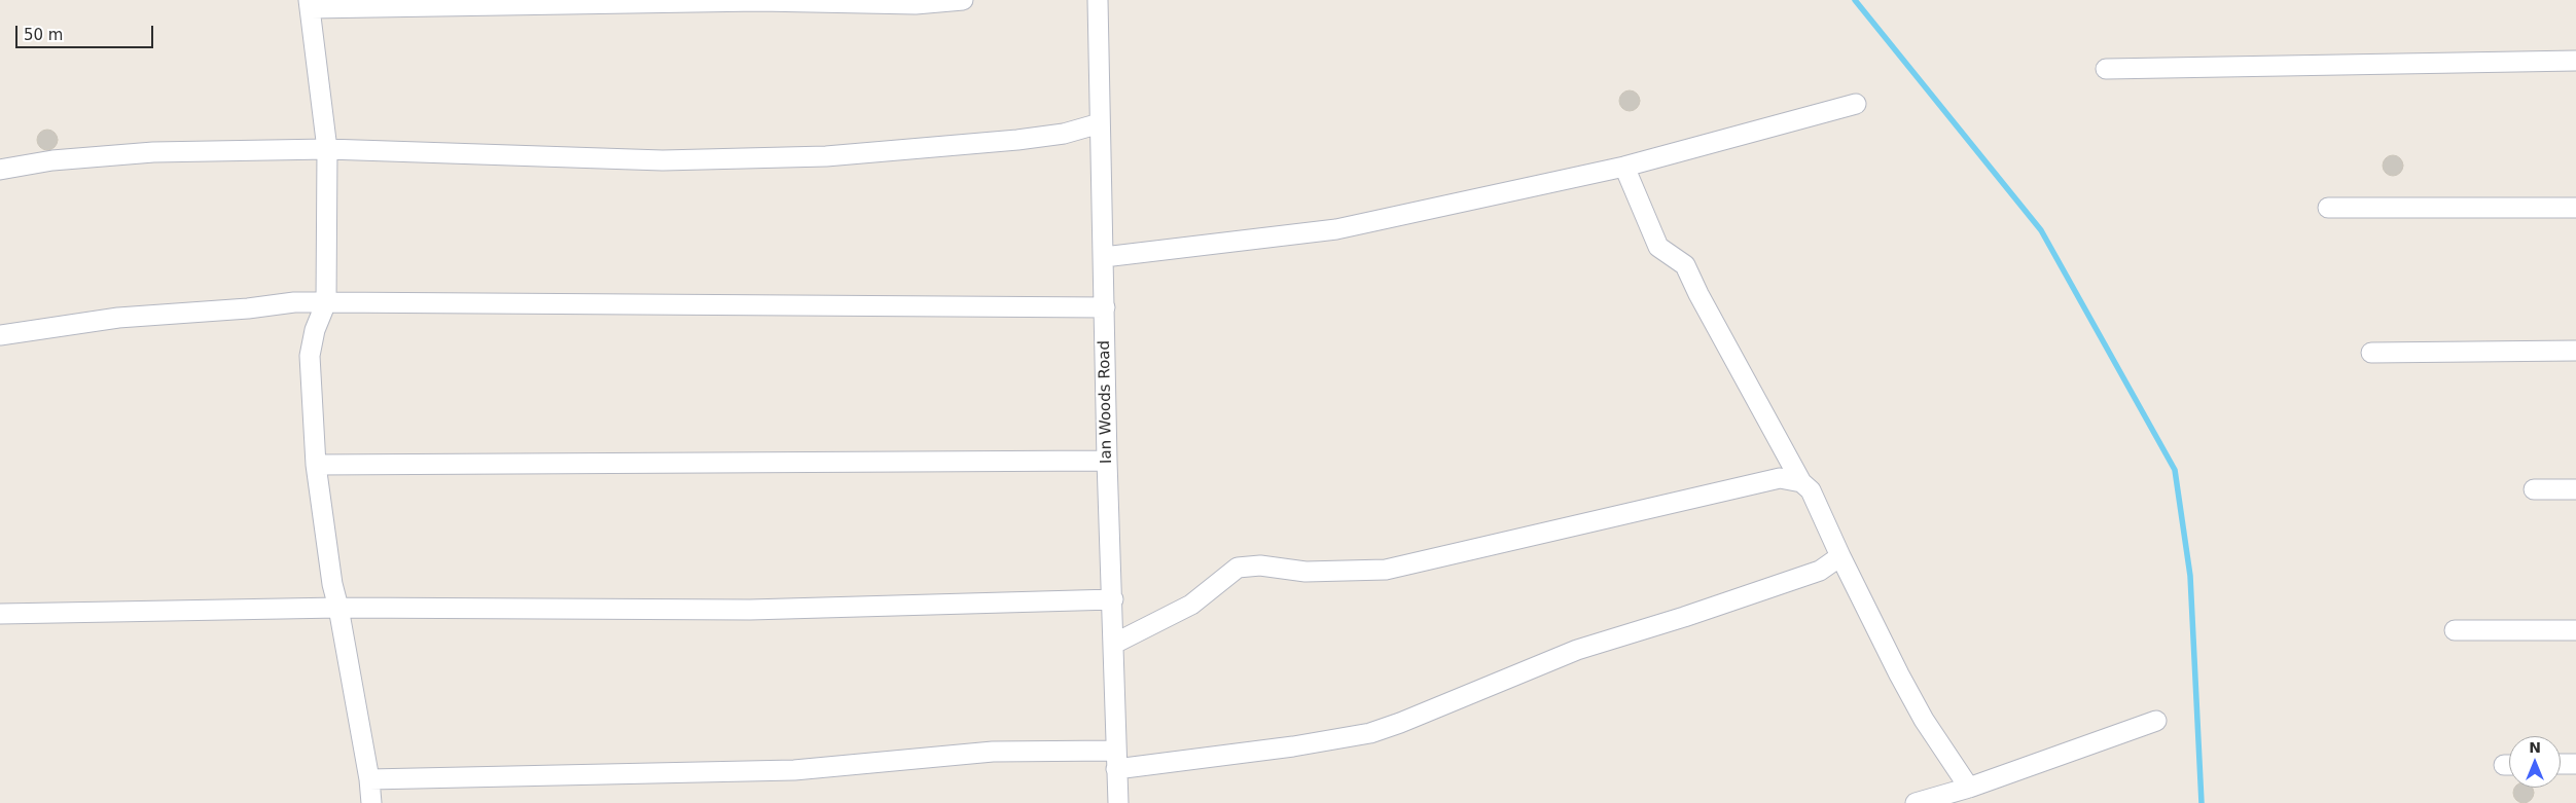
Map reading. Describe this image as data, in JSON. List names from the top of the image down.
{
  "streets": {
    "street": ["Ian Woods Road"]
  },
  "scale_bar": "50 m",
  "north": "top"
}
